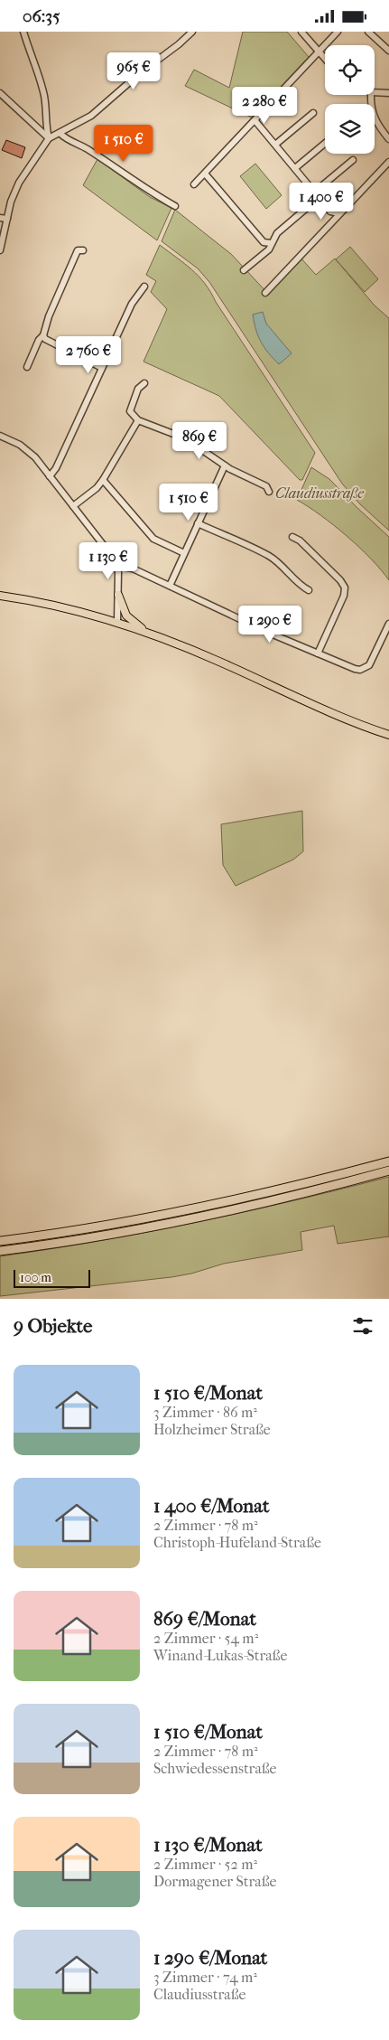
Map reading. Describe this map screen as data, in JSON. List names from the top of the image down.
{
  "parks": ["Claudiusstraße"],
  "scale_bar": "100 m",
  "page": {
    "status": "06:35",
    "price": [
      "965 €",
      "2 280 €",
      "1 510 €",
      "1 400 €",
      "2 760 €",
      "869 €",
      "1 510 €",
      "1 130 €",
      "1 290 €"
    ],
    "scale": "100 m",
    "heading": "9 Objekte",
    "list": [
      {
        "name": "1 510 €/Monat",
        "note": "3 Zimmer · 86 m² · Holzheimer Straße"
      },
      {
        "name": "1 400 €/Monat",
        "note": "2 Zimmer · 78 m² · Christoph-Hufeland-Straße"
      },
      {
        "name": "869 €/Monat",
        "note": "2 Zimmer · 54 m² · Winand-Lukas-Straße"
      },
      {
        "name": "1 510 €/Monat",
        "note": "2 Zimmer · 78 m² · Schwiedessenstraße"
      },
      {
        "name": "1 130 €/Monat",
        "note": "2 Zimmer · 52 m² · Dormagener Straße"
      },
      {
        "name": "1 290 €/Monat",
        "note": "3 Zimmer · 74 m² · Claudiusstraße"
      }
    ]
  }
}
